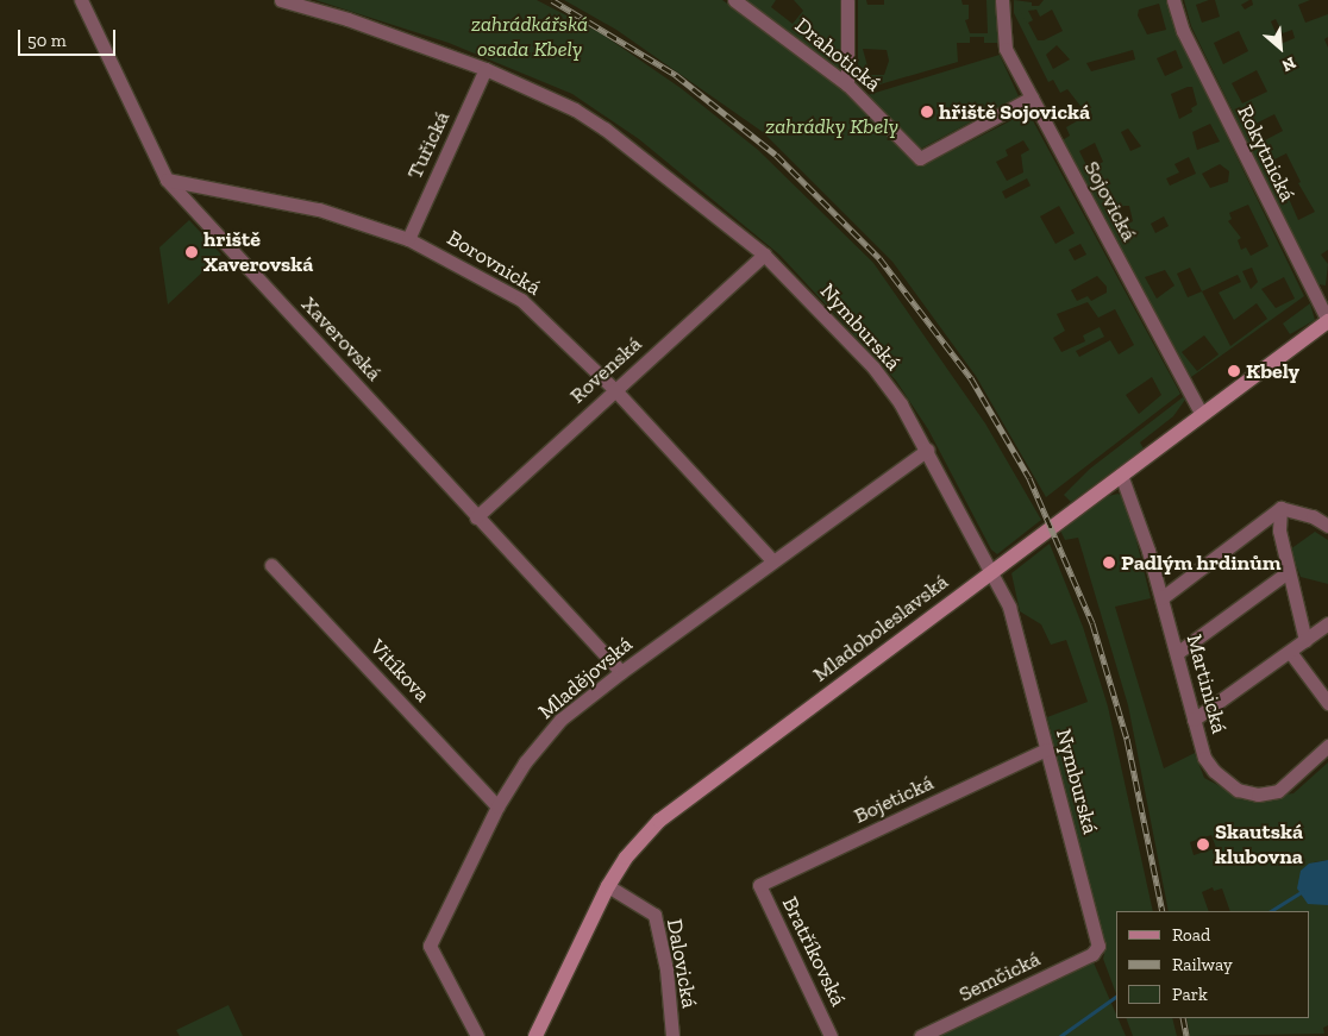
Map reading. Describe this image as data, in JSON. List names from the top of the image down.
{
  "streets": {
    "main road": ["Mladoboleslavská"],
    "street": [
      "Drahotická",
      "Tuřická",
      "Rokytnická",
      "Sojovická",
      "Borovnická",
      "Nymburská",
      "Xaverovská",
      "Rovenská",
      "Vitíkova",
      "Mladějovská",
      "Martinická",
      "Bojetická",
      "Bratříkovská",
      "Dalovická",
      "Semčická"
    ]
  },
  "crossings": [
    ["Drahotická", "Sojovická"],
    ["Tuřická", "Borovnická"],
    ["Tuřická", "Nymburská"],
    ["Rokytnická", "Mladoboleslavská"],
    ["Sojovická", "Mladoboleslavská"],
    ["Borovnická", "Xaverovská"],
    ["Borovnická", "Rovenská"],
    ["Borovnická", "Mladějovská"],
    ["Nymburská", "Rovenská"],
    ["Nymburská", "Mladoboleslavská"],
    ["Nymburská", "Mladějovská"],
    ["Nymburská", "Bojetická"],
    ["Nymburská", "Semčická"],
    ["Xaverovská", "Rovenská"],
    ["Xaverovská", "Mladějovská"],
    ["Mladoboleslavská", "Martinická"],
    ["Mladoboleslavská", "Dalovická"],
    ["Vitíkova", "Mladějovská"],
    ["Bojetická", "Bratříkovská"]
  ],
  "parks": ["zahrádkářská osada Kbely", "zahrádky Kbely"],
  "places": [
    "hřiště Sojovická",
    "hriště Xaverovská",
    "Kbely",
    "Padlým hrdinům",
    "Skautská klubovna"
  ],
  "legend": ["Road", "Railway", "Park"],
  "scale_bar": "50 m",
  "north": "bottom right"
}
